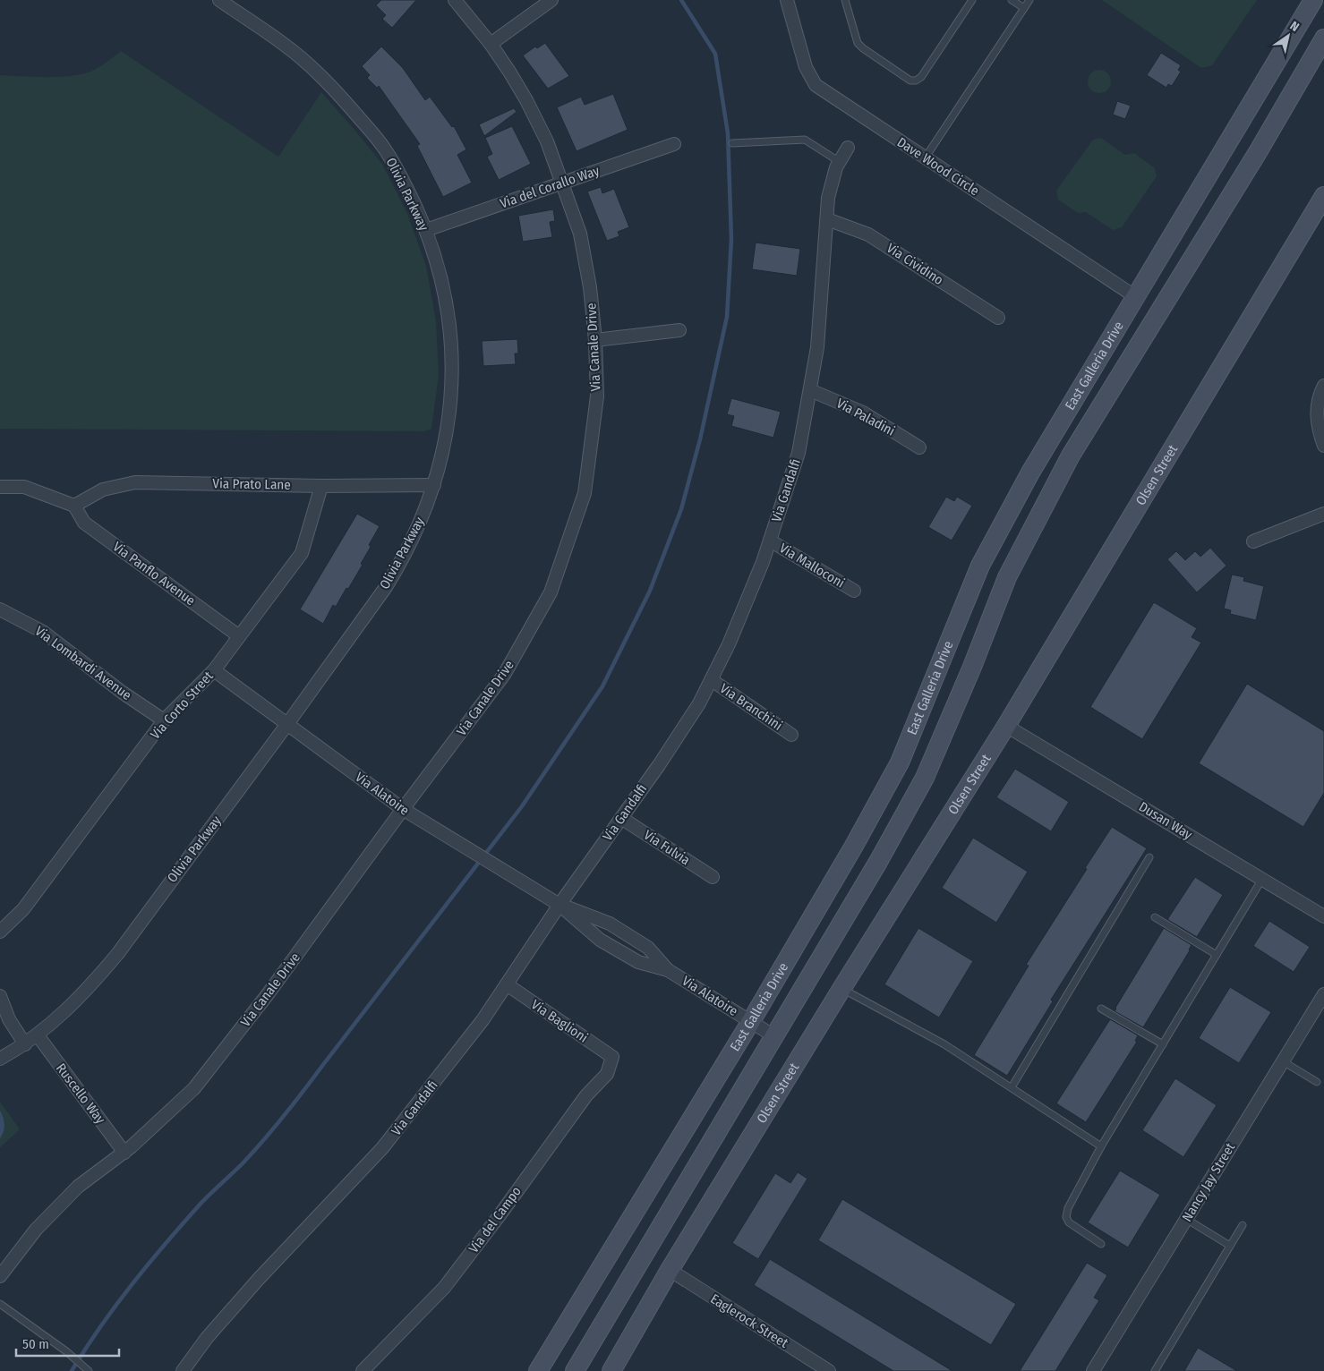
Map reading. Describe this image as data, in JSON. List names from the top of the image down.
{
  "streets": {
    "main road": ["East Galleria Drive", "Olsen Street"],
    "street": [
      "Dave Wood Circle",
      "Via del Corallo Way",
      "Olivia Parkway",
      "Via Cividino",
      "Via Canale Drive",
      "Via Paladini",
      "Via Prato Lane",
      "Via Gandalfi",
      "Via Malloconi",
      "Via Panflo Avenue",
      "Via Lombardi Avenue",
      "Via Corto Street",
      "Via Branchini",
      "Via Alatoire",
      "Dusan Way",
      "Via Fulvia",
      "Via Baglioni",
      "Ruscello Way",
      "Nancy Jay Street",
      "Via del Campo",
      "Eaglerock Street"
    ]
  },
  "crossings": [
    ["Dave Wood Circle", "East Galleria Drive"],
    ["Via del Corallo Way", "Olivia Parkway"],
    ["Via del Corallo Way", "Via Canale Drive"],
    ["Olivia Parkway", "Via Prato Lane"],
    ["Olivia Parkway", "Via Alatoire"],
    ["Olivia Parkway", "Ruscello Way"],
    ["Via Cividino", "Via Gandalfi"],
    ["Via Canale Drive", "Via Alatoire"],
    ["Via Canale Drive", "Ruscello Way"],
    ["East Galleria Drive", "Via Alatoire"],
    ["Via Paladini", "Via Gandalfi"],
    ["Olsen Street", "Dusan Way"],
    ["Olsen Street", "Eaglerock Street"],
    ["Via Prato Lane", "Via Panflo Avenue"],
    ["Via Prato Lane", "Via Corto Street"],
    ["Via Gandalfi", "Via Malloconi"],
    ["Via Gandalfi", "Via Branchini"],
    ["Via Gandalfi", "Via Alatoire"],
    ["Via Gandalfi", "Via Fulvia"],
    ["Via Gandalfi", "Via Baglioni"],
    ["Via Panflo Avenue", "Via Corto Street"],
    ["Via Lombardi Avenue", "Via Corto Street"],
    ["Via Corto Street", "Via Alatoire"],
    ["Via Baglioni", "Via del Campo"]
  ],
  "scale_bar": "50 m",
  "north": "top right"
}
